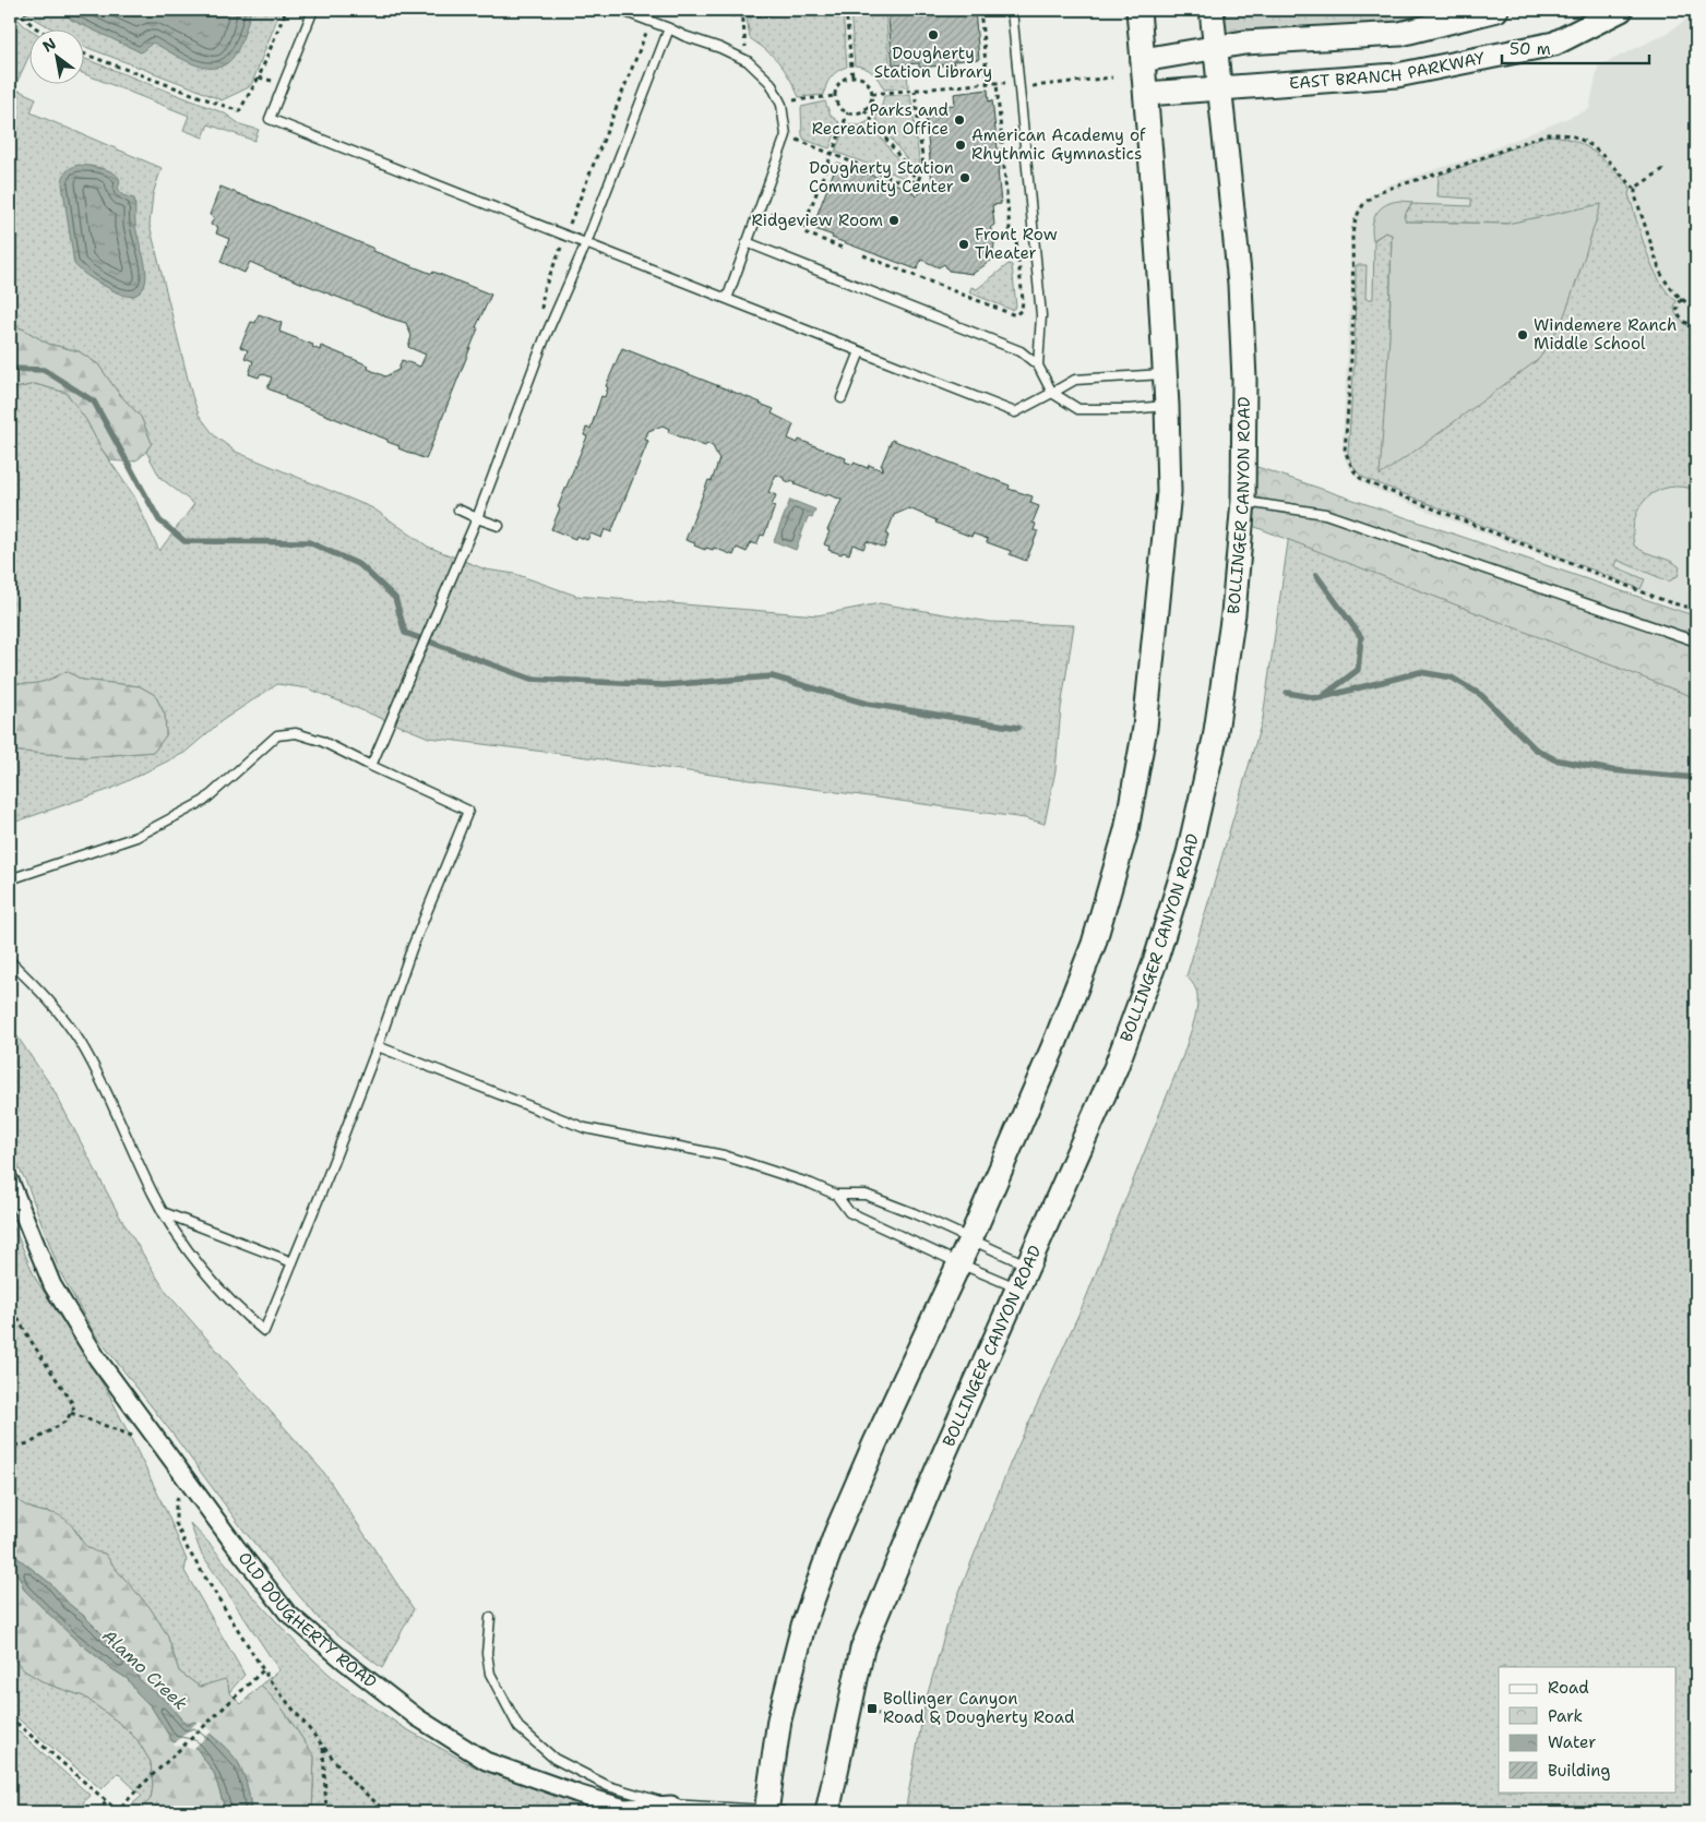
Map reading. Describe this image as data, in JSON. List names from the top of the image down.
{
  "streets": {
    "main road": ["EAST BRANCH PARKWAY", "BOLLINGER CANYON ROAD"],
    "street": ["OLD DOUGHERTY ROAD"]
  },
  "crossings": [
    ["EAST BRANCH PARKWAY", "BOLLINGER CANYON ROAD"]
  ],
  "water": ["Alamo Creek"],
  "places": {
    "other": [
      "Dougherty Station Library",
      "Parks and Recreation Office",
      "American Academy of Rhythmic Gymnastics",
      "Dougherty Station Community Center",
      "Ridgeview Room",
      "Front Row Theater",
      "Windemere Ranch Middle School"
    ],
    "transit": ["Bollinger Canyon Road & Dougherty Road"]
  },
  "legend": [
    "Road",
    "Park",
    "Water",
    "Building"
  ],
  "scale_bar": "50 m",
  "north": "top left"
}
